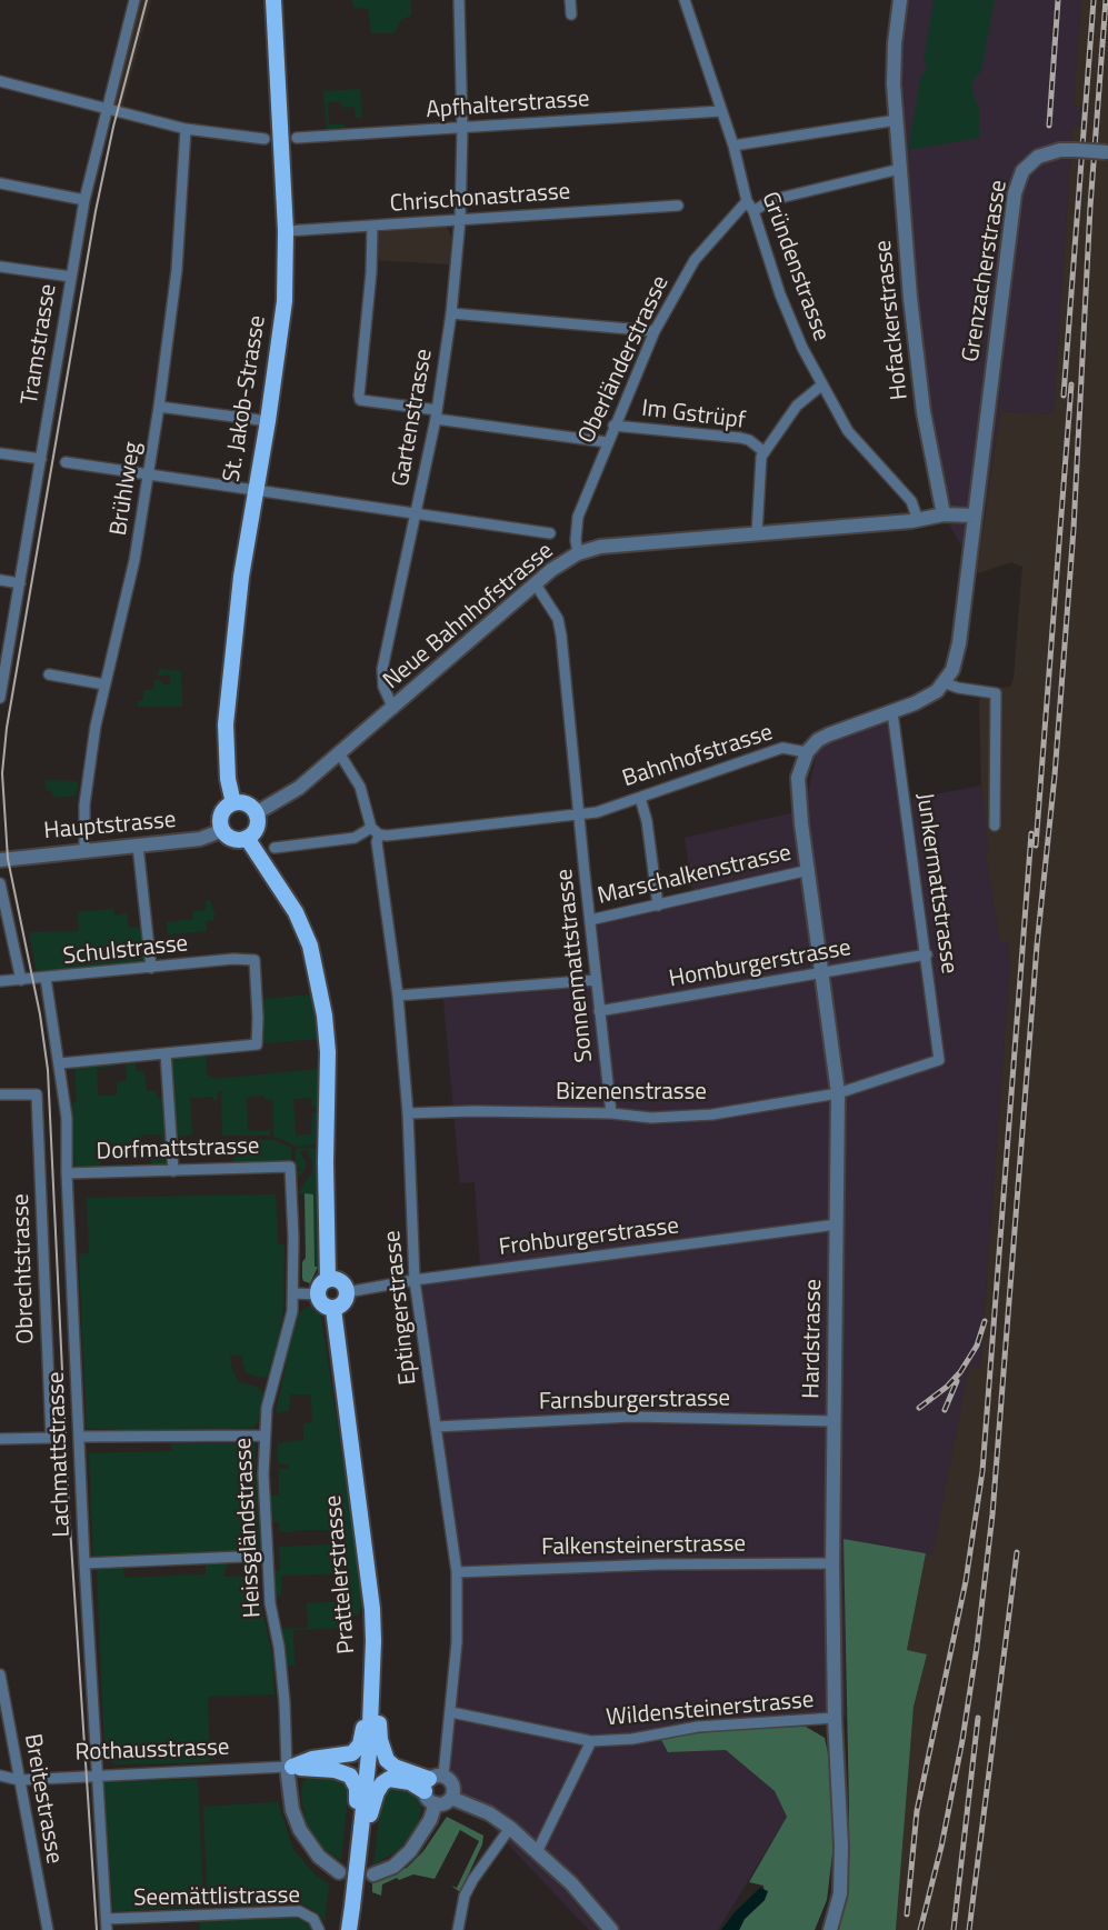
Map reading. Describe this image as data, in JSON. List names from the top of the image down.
{
  "streets": {
    "main road": ["St. Jakob-Strasse", "Prattelerstrasse"],
    "street": [
      "Apfhalterstrasse",
      "Chrischonastrasse",
      "Gründenstrasse",
      "Grenzacherstrasse",
      "Hofackerstrasse",
      "Tramstrasse",
      "Oberländerstrasse",
      "Im Gstrüpf",
      "Gartenstrasse",
      "Brühlweg",
      "Neue Bahnhofstrasse",
      "Bahnhofstrasse",
      "Hauptstrasse",
      "Marschalkenstrasse",
      "Junkermattstrasse",
      "Schulstrasse",
      "Homburgerstrasse",
      "Sonnenmattstrasse",
      "Bizenenstrasse",
      "Dorfmattstrasse",
      "Frohburgerstrasse",
      "Obrechtstrasse",
      "Eptingerstrasse",
      "Hardstrasse",
      "Farnsburgerstrasse",
      "Lachmattstrasse",
      "Heissgländstrasse",
      "Falkensteinerstrasse",
      "Wildensteinerstrasse",
      "Rothausstrasse",
      "Breitestrasse",
      "Seemättlistrasse"
    ]
  },
  "crossings": [
    ["Apfhalterstrasse", "Gründenstrasse"],
    ["Apfhalterstrasse", "Gartenstrasse"],
    ["Chrischonastrasse", "St. Jakob-Strasse"],
    ["Chrischonastrasse", "Gartenstrasse"],
    ["Gründenstrasse", "Oberländerstrasse"],
    ["Gründenstrasse", "Neue Bahnhofstrasse"],
    ["Grenzacherstrasse", "Neue Bahnhofstrasse"],
    ["Hofackerstrasse", "Neue Bahnhofstrasse"],
    ["Oberländerstrasse", "Im Gstrüpf"],
    ["Oberländerstrasse", "Neue Bahnhofstrasse"],
    ["St. Jakob-Strasse", "Neue Bahnhofstrasse"],
    ["St. Jakob-Strasse", "Hauptstrasse"],
    ["Gartenstrasse", "Neue Bahnhofstrasse"],
    ["Brühlweg", "Hauptstrasse"],
    ["Neue Bahnhofstrasse", "Hauptstrasse"],
    ["Neue Bahnhofstrasse", "Sonnenmattstrasse"],
    ["Bahnhofstrasse", "Junkermattstrasse"],
    ["Bahnhofstrasse", "Sonnenmattstrasse"],
    ["Bahnhofstrasse", "Eptingerstrasse"],
    ["Bahnhofstrasse", "Hardstrasse"],
    ["Marschalkenstrasse", "Sonnenmattstrasse"],
    ["Marschalkenstrasse", "Hardstrasse"],
    ["Junkermattstrasse", "Homburgerstrasse"],
    ["Junkermattstrasse", "Bizenenstrasse"],
    ["Schulstrasse", "Lachmattstrasse"],
    ["Homburgerstrasse", "Sonnenmattstrasse"],
    ["Homburgerstrasse", "Hardstrasse"],
    ["Sonnenmattstrasse", "Bizenenstrasse"],
    ["Bizenenstrasse", "Eptingerstrasse"],
    ["Bizenenstrasse", "Hardstrasse"],
    ["Dorfmattstrasse", "Lachmattstrasse"],
    ["Dorfmattstrasse", "Heissgländstrasse"],
    ["Frohburgerstrasse", "Eptingerstrasse"],
    ["Frohburgerstrasse", "Hardstrasse"],
    ["Frohburgerstrasse", "Prattelerstrasse"],
    ["Eptingerstrasse", "Farnsburgerstrasse"],
    ["Eptingerstrasse", "Falkensteinerstrasse"],
    ["Eptingerstrasse", "Wildensteinerstrasse"],
    ["Hardstrasse", "Farnsburgerstrasse"],
    ["Hardstrasse", "Falkensteinerstrasse"],
    ["Hardstrasse", "Wildensteinerstrasse"],
    ["Lachmattstrasse", "Rothausstrasse"],
    ["Lachmattstrasse", "Seemättlistrasse"],
    ["Heissgländstrasse", "Rothausstrasse"],
    ["Rothausstrasse", "Breitestrasse"]
  ]
}
